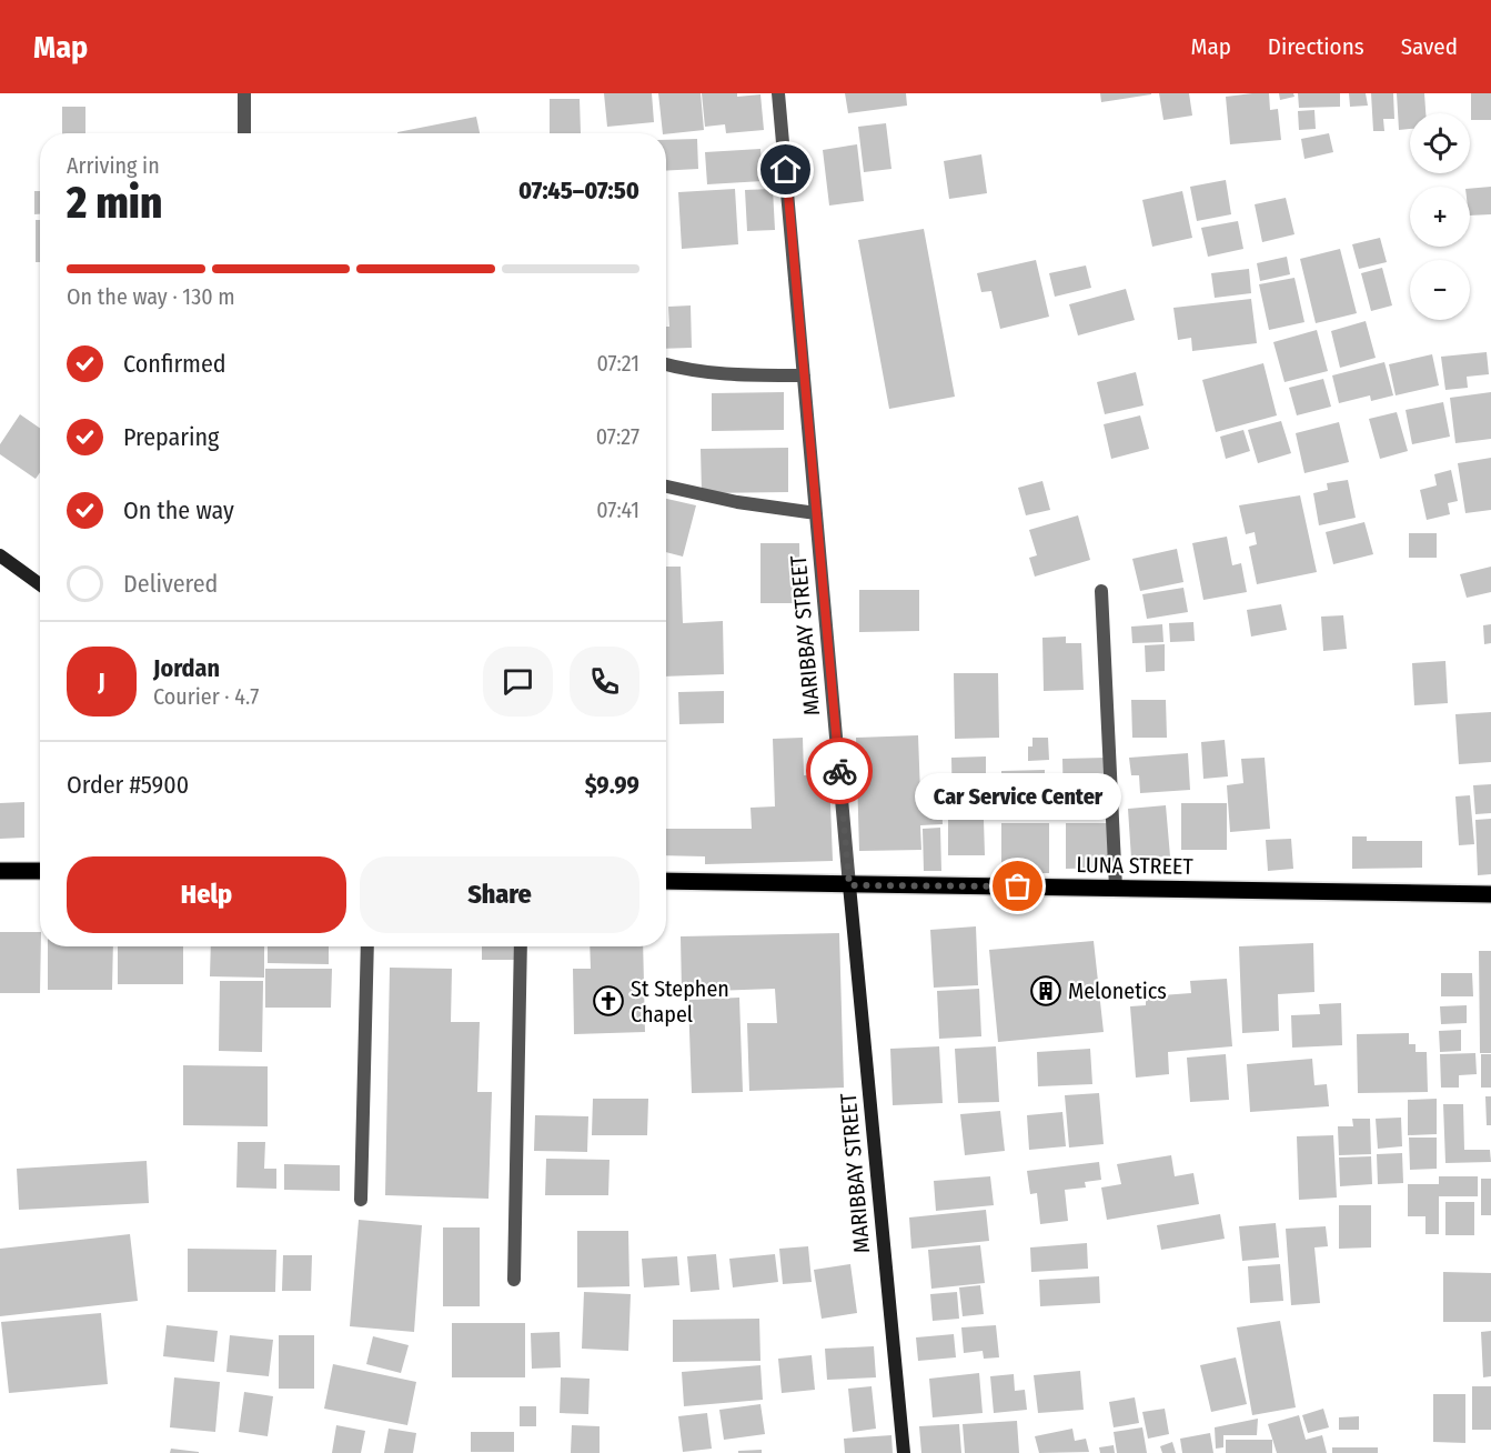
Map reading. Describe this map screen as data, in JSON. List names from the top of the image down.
{
  "streets": {
    "main road": ["LUNA STREET"],
    "street": ["MARIBBAY STREET"]
  },
  "crossings": [
    ["MARIBBAY STREET", "LUNA STREET"]
  ],
  "places": {
    "other": ["Car Service Center"],
    "building": ["Melonetics"],
    "church": ["St Stephen Chapel"]
  },
  "page": {
    "header": "Map",
    "nav": ["Map", "Directions", "Saved"],
    "map_buttons": ["+", "−"],
    "heading": ["2 min", "Arriving in", "07:45–07:50"],
    "panel": [
      "Jordan",
      "Courier · 4.7",
      "Order #5900",
      "$9.99"
    ],
    "bar": "On the way · 130 m",
    "list": [
      ["Confirmed", "07:21"],
      ["Preparing", "07:27"],
      ["On the way", "07:41"],
      "Delivered"
    ],
    "round": "J",
    "bubble": "Car Service Center",
    "buttons": ["Help", "Share"]
  }
}
